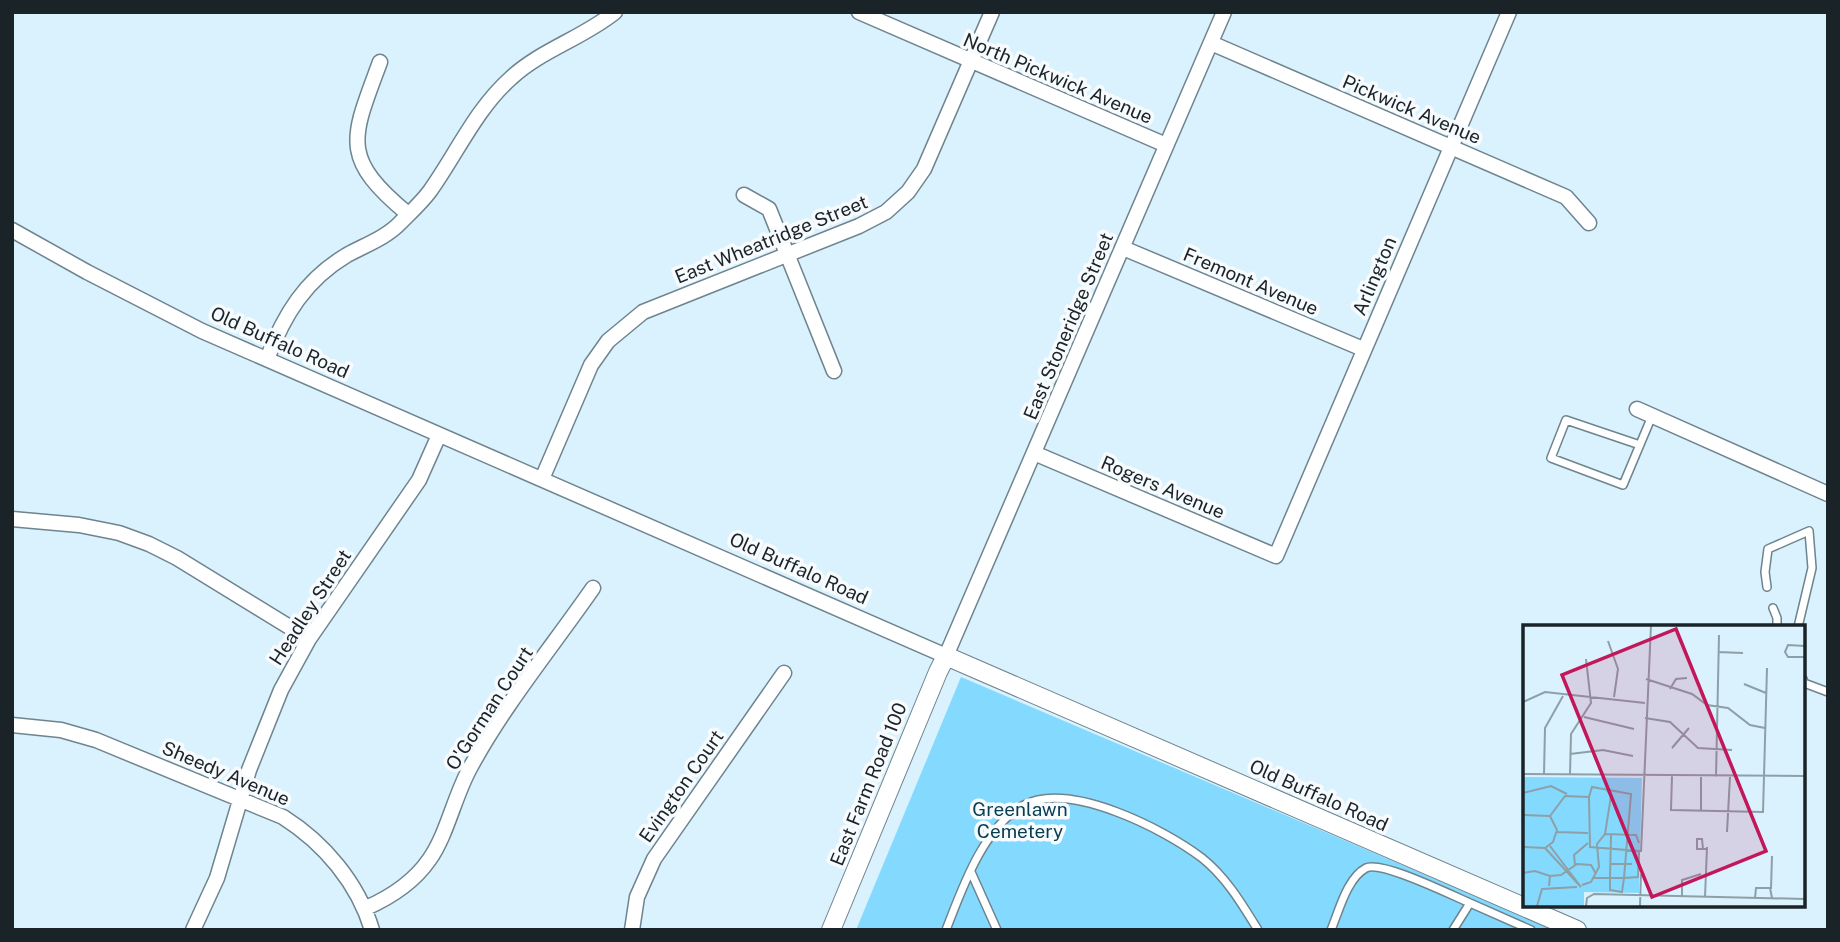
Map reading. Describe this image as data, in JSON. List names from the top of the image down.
{
  "streets": {
    "street": [
      "North Pickwick Avenue",
      "Pickwick Avenue",
      "East Wheatridge Street",
      "Arlington",
      "Fremont Avenue",
      "East Stoneridge Street",
      "Old Buffalo Road",
      "Rogers Avenue",
      "Headley Street",
      "O'Gorman Court",
      "Sheedy Avenue",
      "East Farm Road 100",
      "Evington Court"
    ]
  },
  "crossings": [
    ["North Pickwick Avenue", "East Wheatridge Street"],
    ["North Pickwick Avenue", "East Stoneridge Street"],
    ["Pickwick Avenue", "Arlington"],
    ["Pickwick Avenue", "East Stoneridge Street"],
    ["East Wheatridge Street", "Old Buffalo Road"],
    ["Arlington", "Fremont Avenue"],
    ["Arlington", "Rogers Avenue"],
    ["Fremont Avenue", "East Stoneridge Street"],
    ["East Stoneridge Street", "Old Buffalo Road"],
    ["East Stoneridge Street", "Rogers Avenue"],
    ["East Stoneridge Street", "East Farm Road 100"],
    ["Old Buffalo Road", "Headley Street"],
    ["Old Buffalo Road", "East Farm Road 100"],
    ["Headley Street", "Sheedy Avenue"],
    ["O'Gorman Court", "Sheedy Avenue"]
  ],
  "parks": ["Greenlawn Cemetery"]
}
